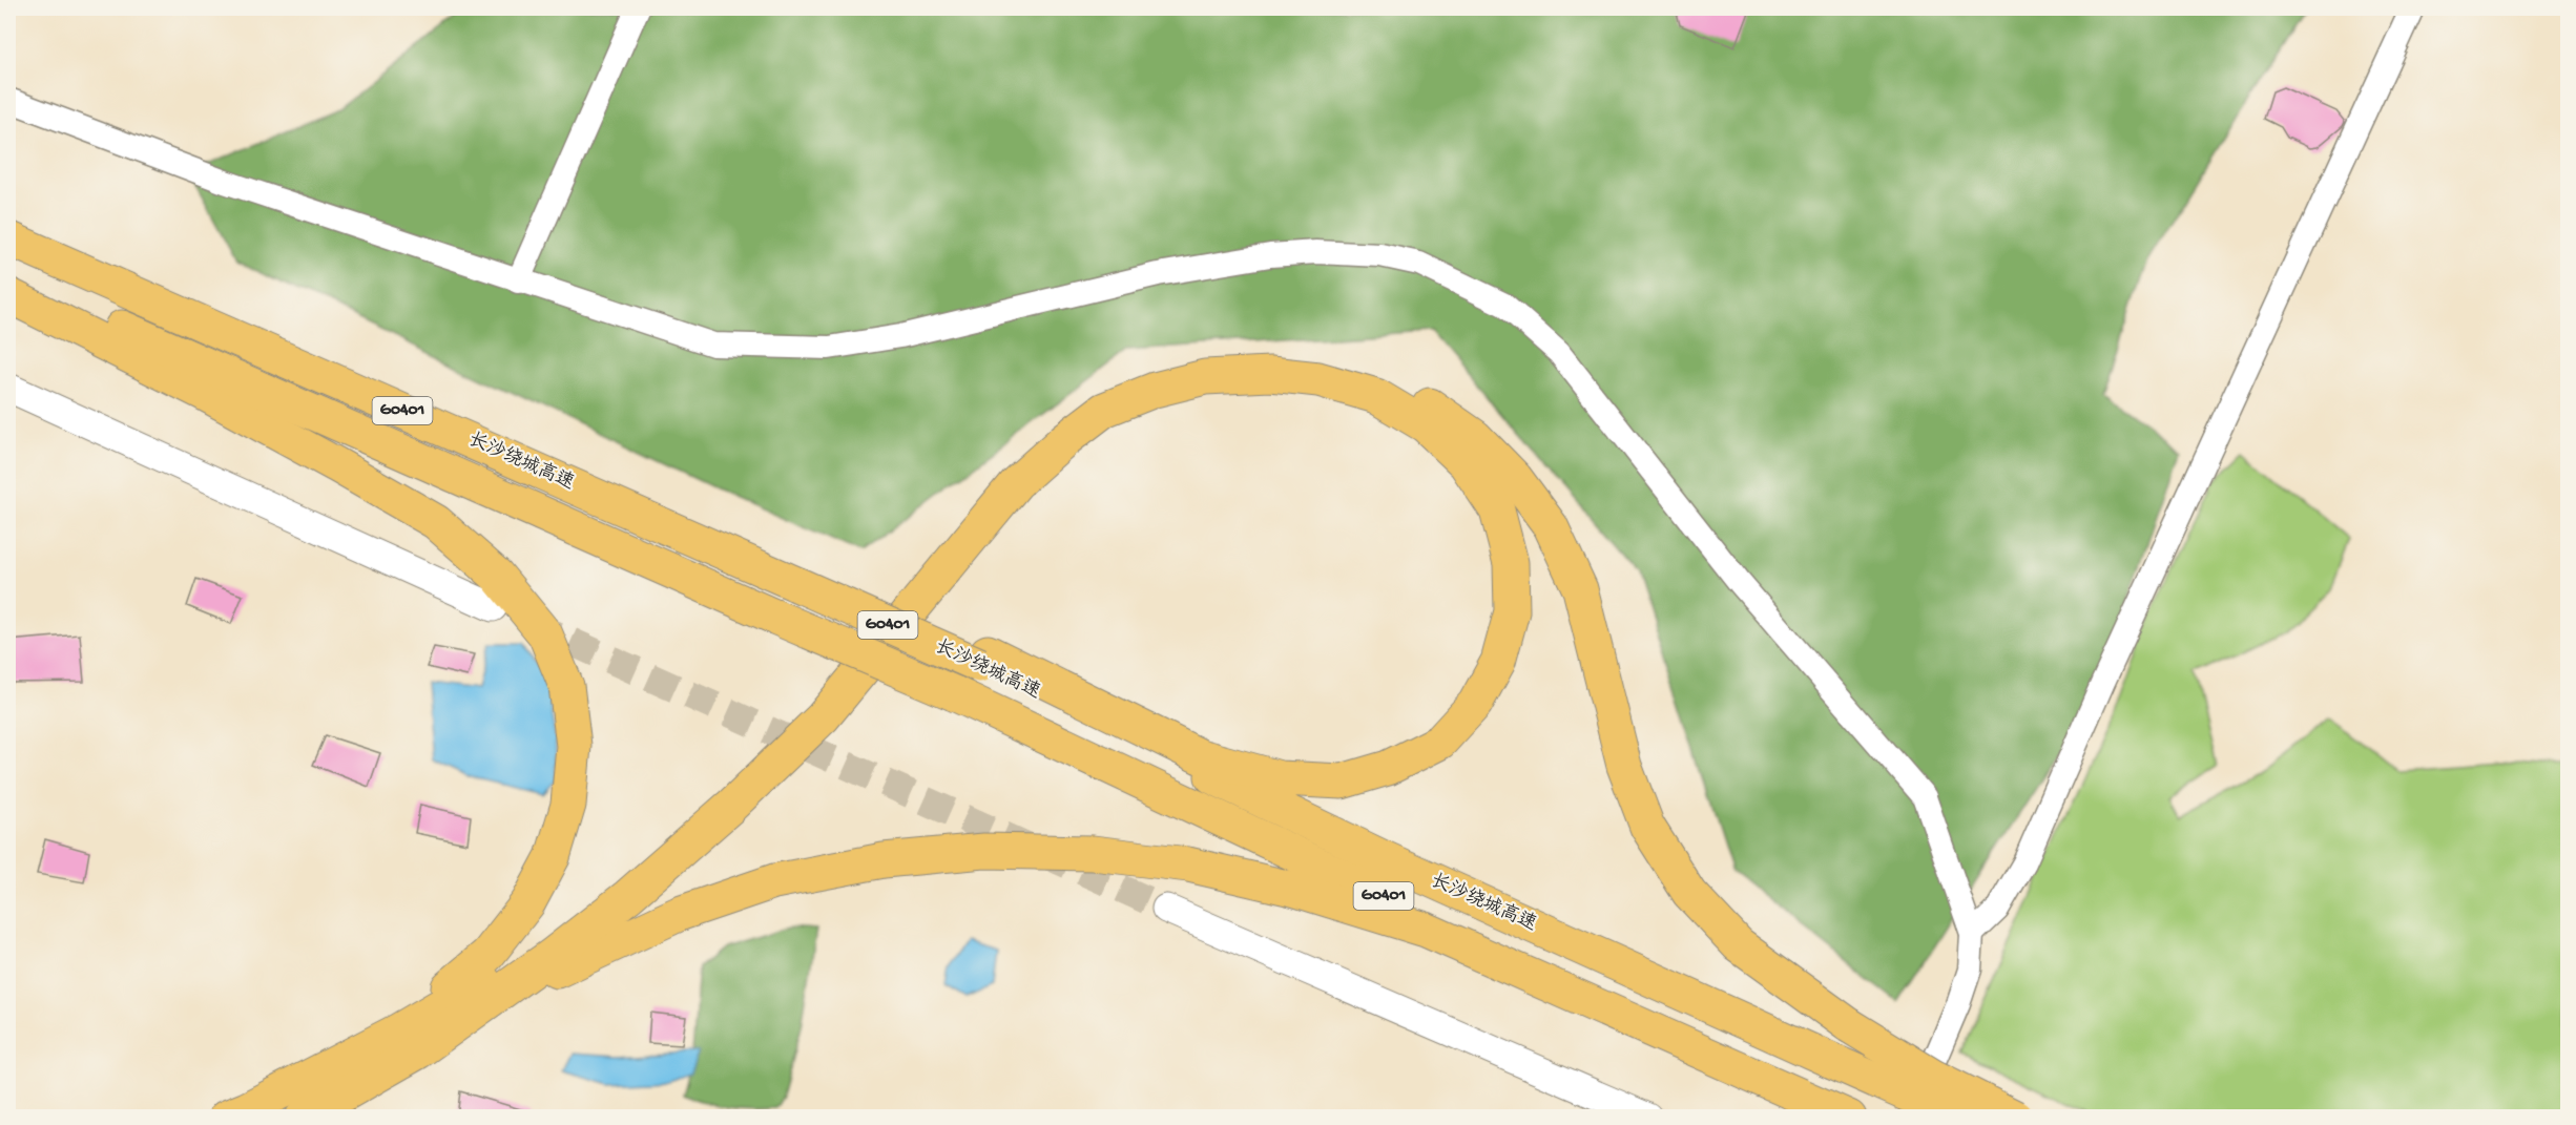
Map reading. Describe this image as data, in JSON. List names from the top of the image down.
{
  "streets": {
    "highway": ["G0401", "长沙绕城高速"]
  }
}
